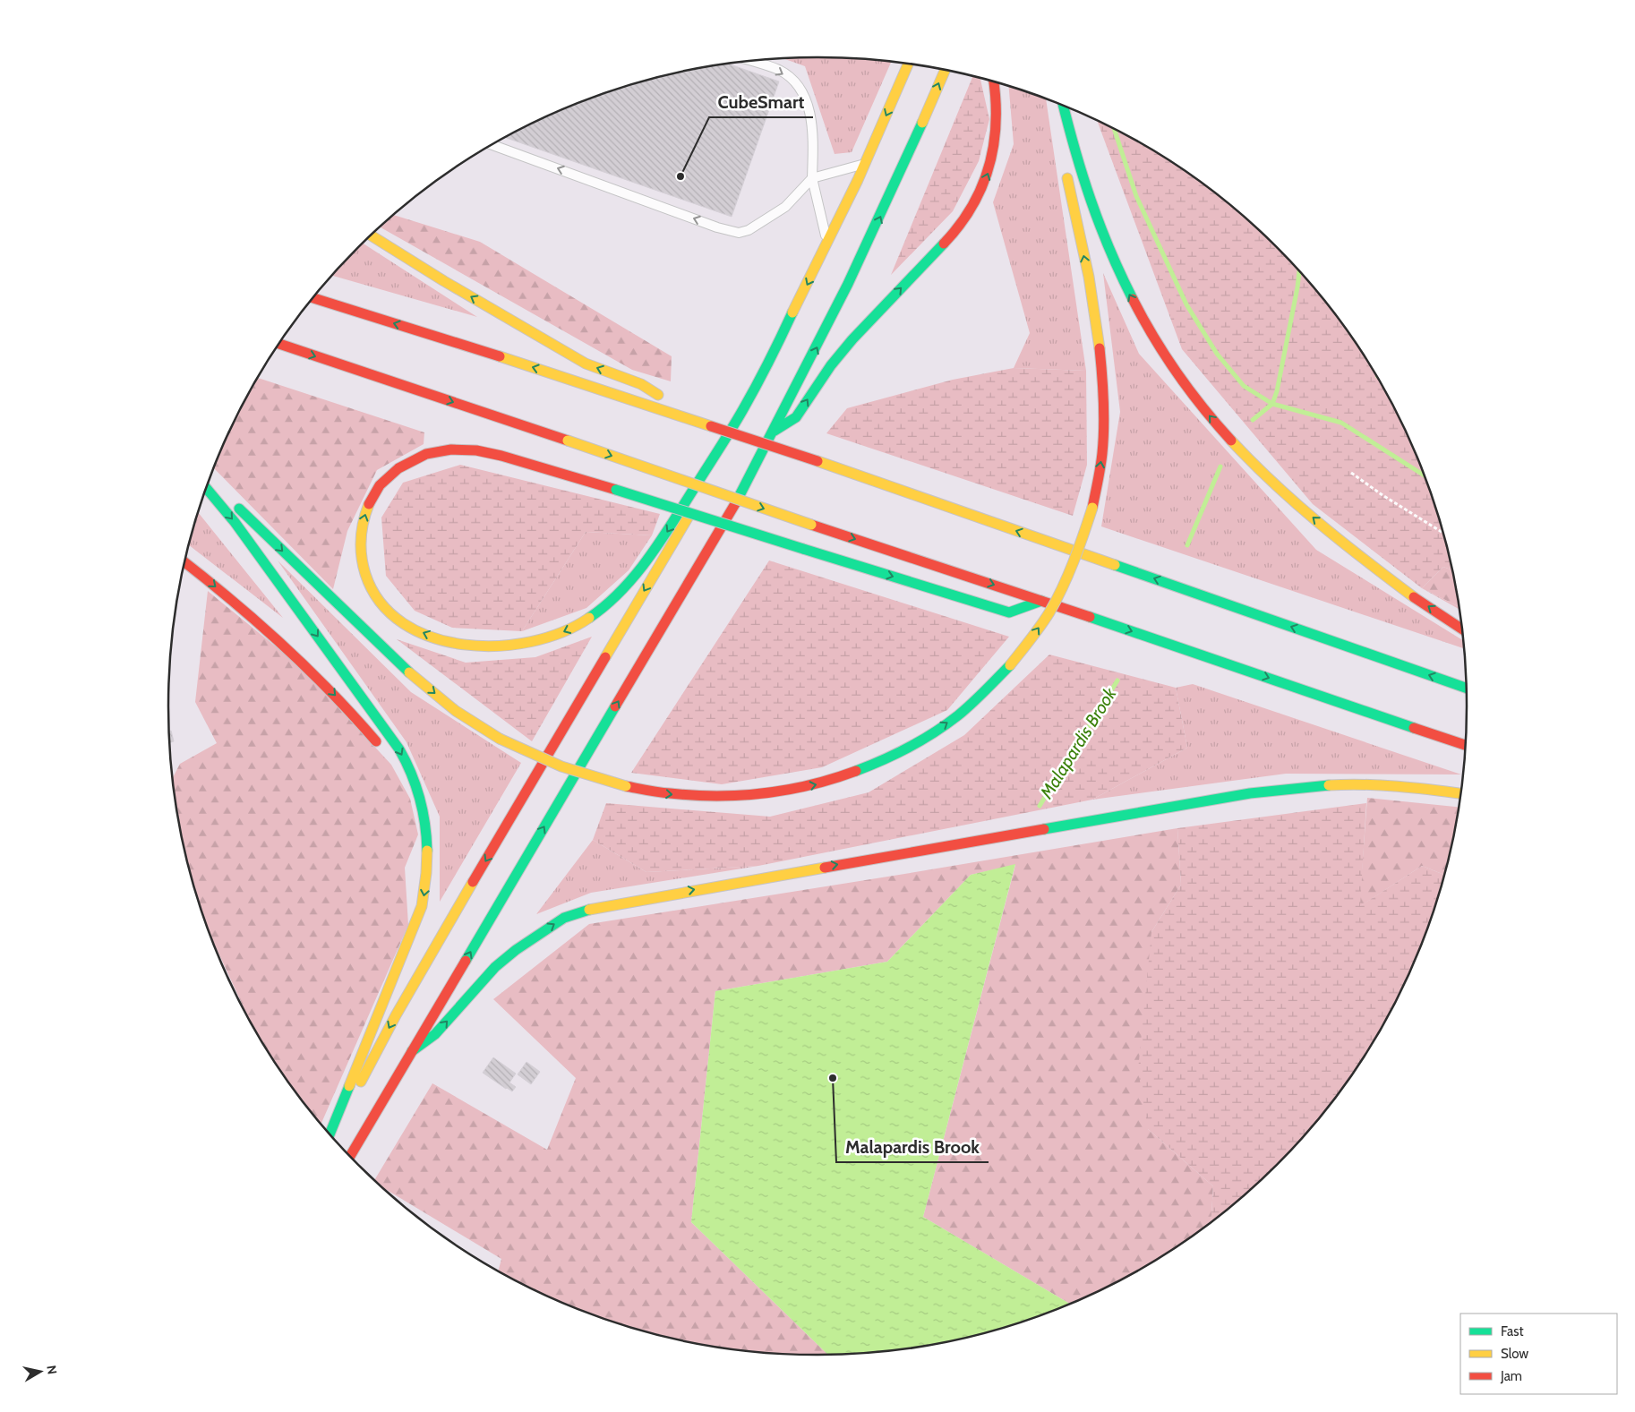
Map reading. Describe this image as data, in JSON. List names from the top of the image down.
{
  "water": ["Malapardis Brook"],
  "places": ["CubeSmart", "Malapardis Brook"],
  "legend": ["Fast", "Slow", "Jam"],
  "north": "right"
}
